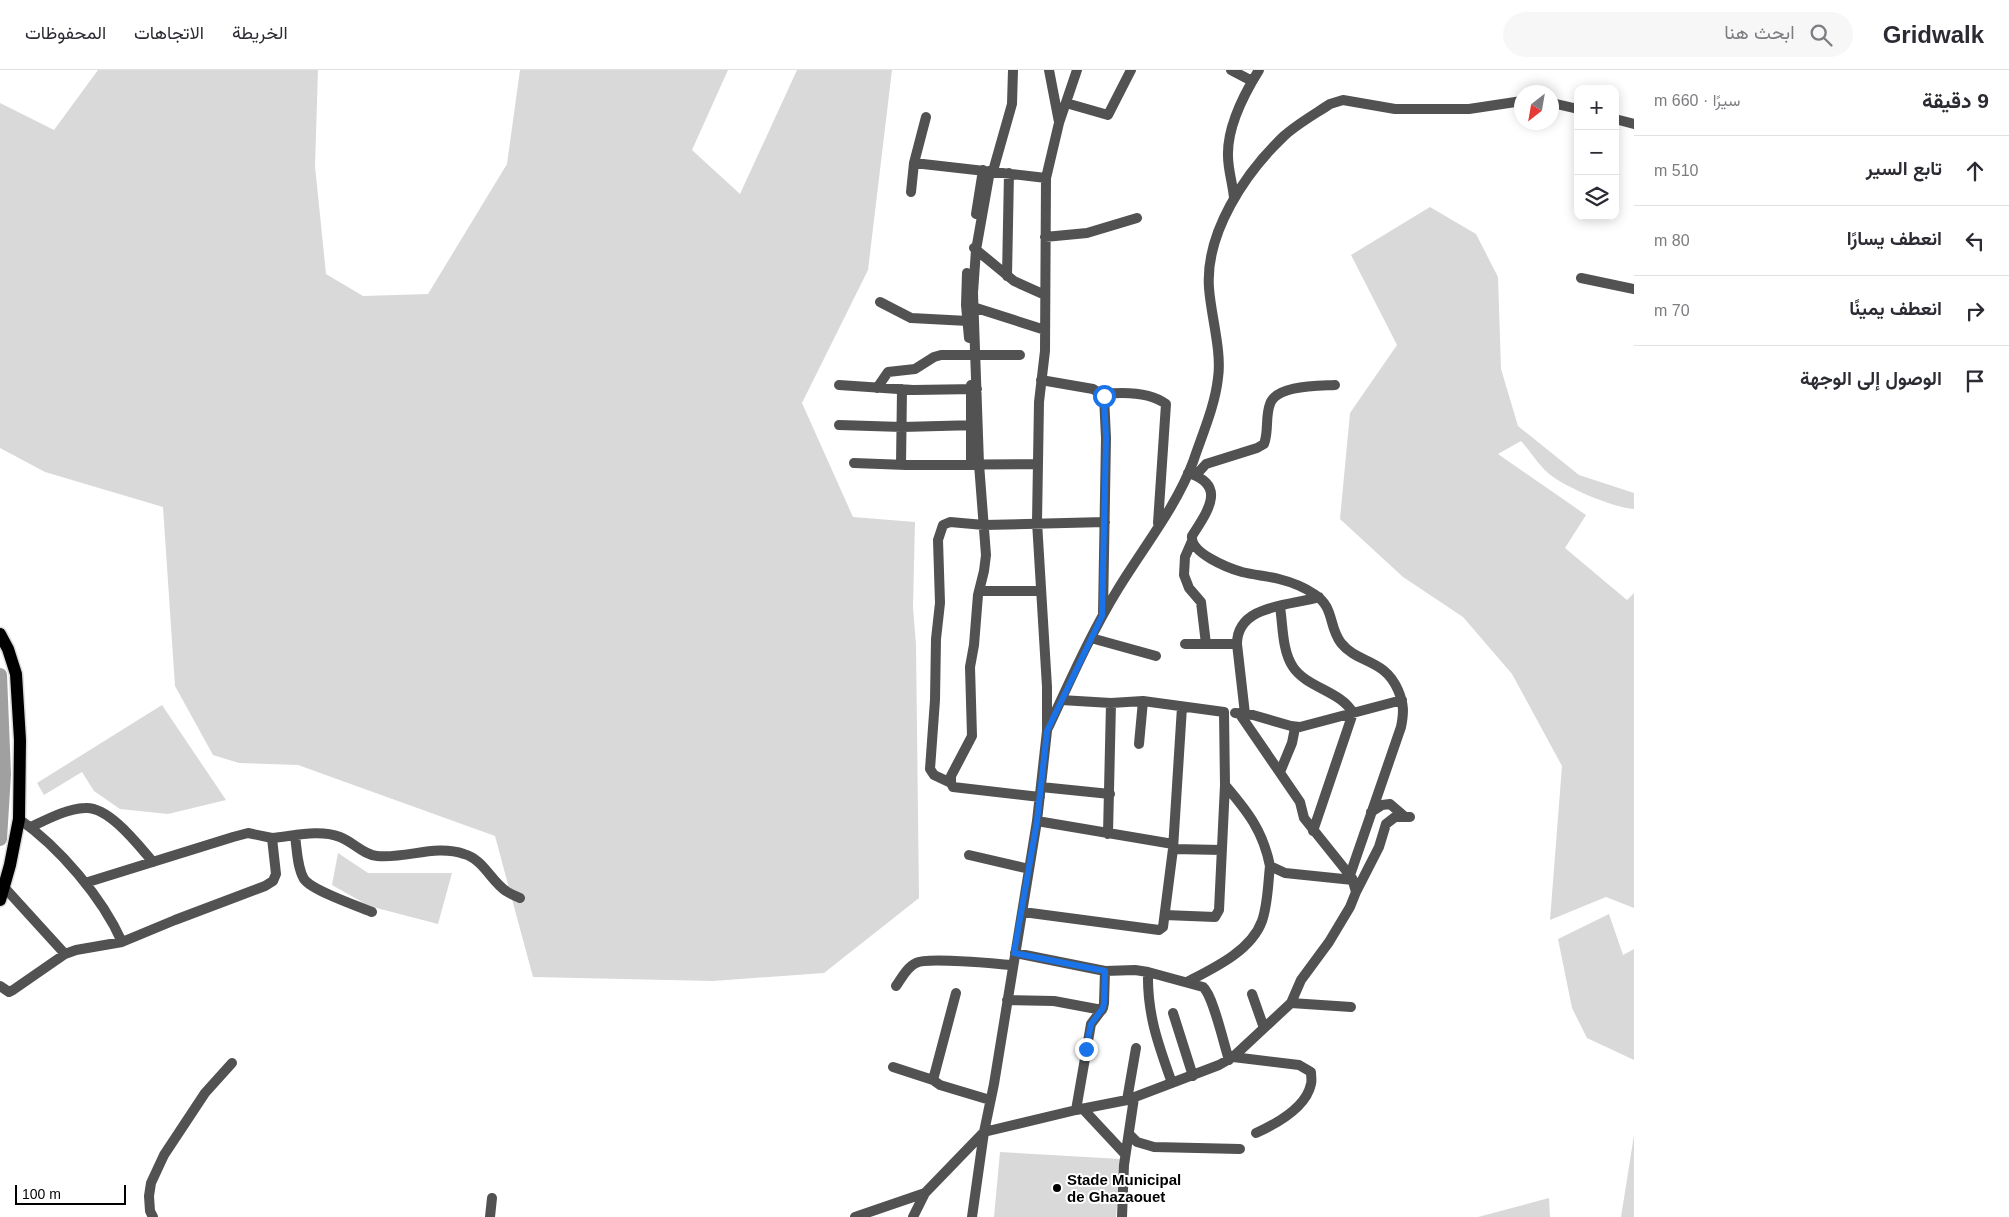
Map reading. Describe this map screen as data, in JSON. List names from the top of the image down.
{
  "places": ["Stade Municipal de Ghazaouet"],
  "scale_bar": "100 m",
  "north": "bottom left",
  "page": {
    "header": "Gridwalk",
    "search": "ابحث هنا",
    "nav": ["الخريطة", "الاتجاهات", "المحفوظات"],
    "heading": ["9 دقيقة", "سيرًا · 660 m"],
    "map_buttons": ["+", "−"],
    "list": [
      ["تابع السير", "510 m"],
      ["انعطف يسارًا", "80 m"],
      ["انعطف يمينًا", "70 m"],
      "الوصول إلى الوجهة"
    ],
    "scale": "100 m"
  }
}
